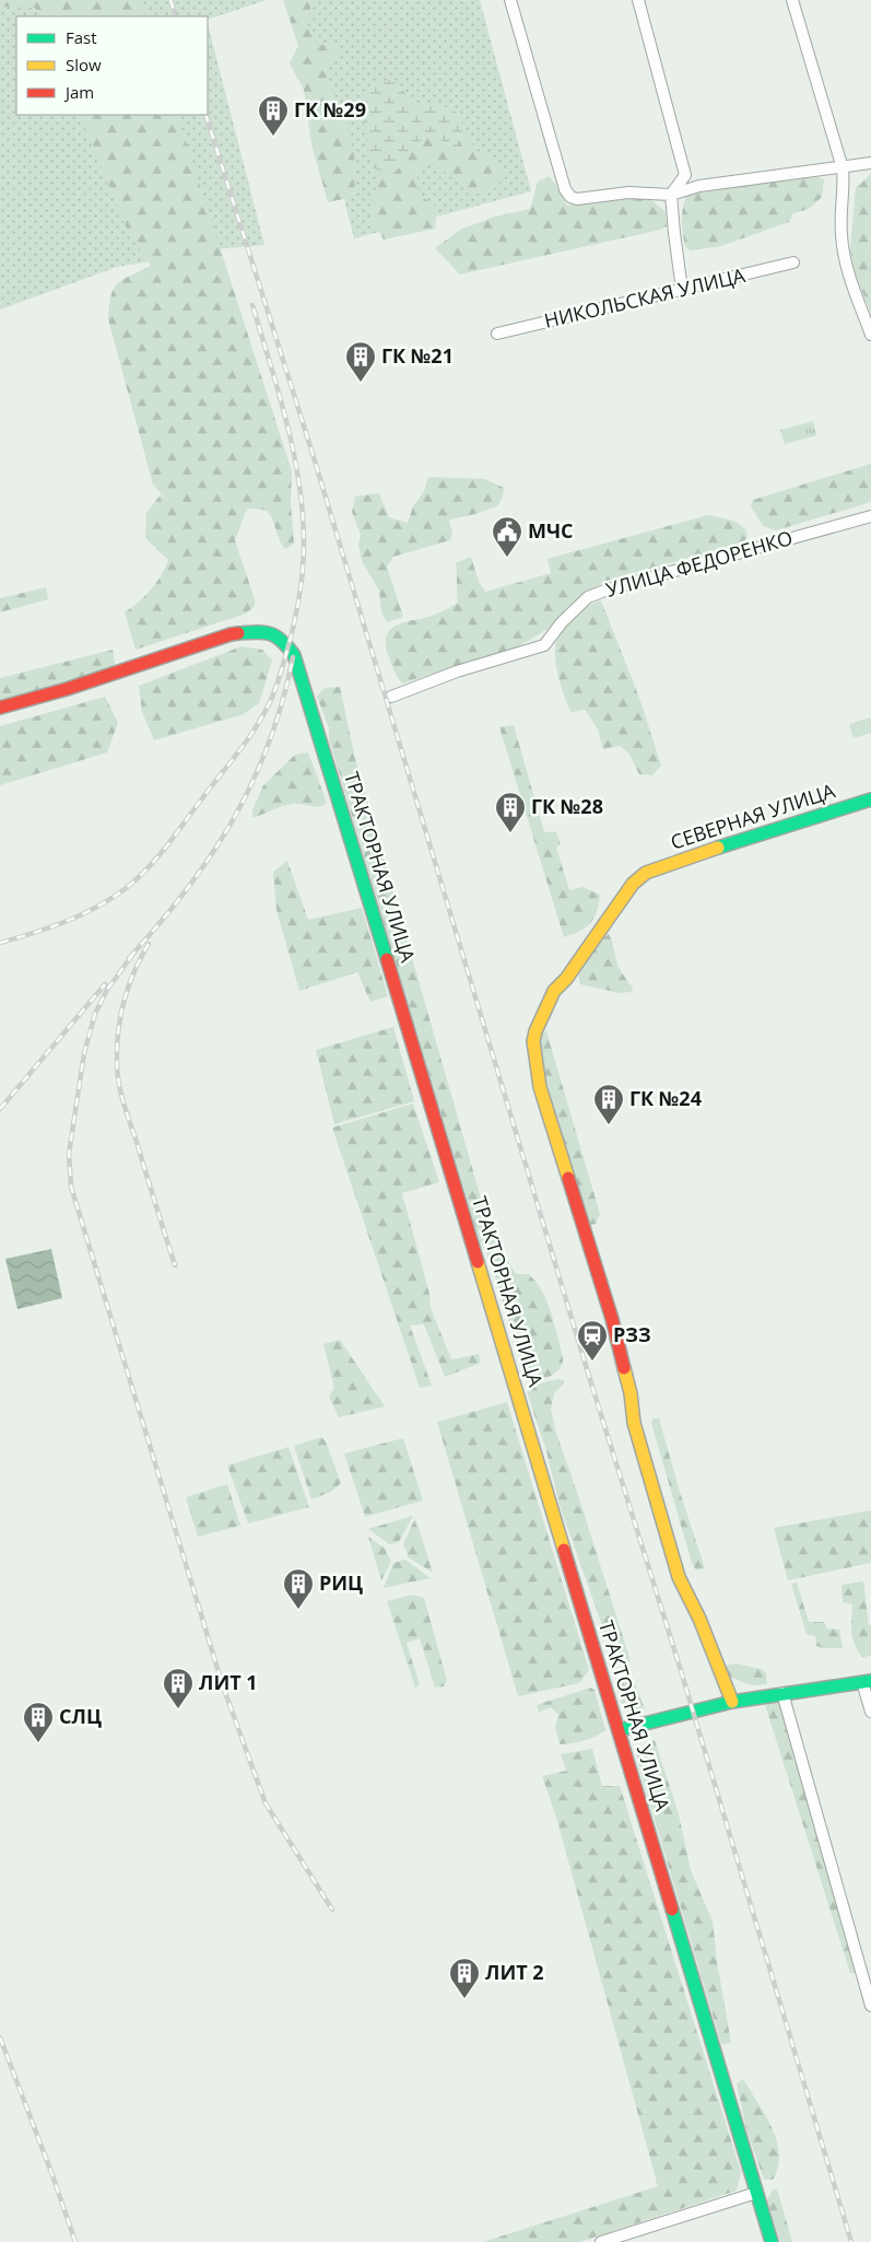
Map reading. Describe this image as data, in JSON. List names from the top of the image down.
{
  "streets": {
    "main road": ["СЕВЕРНАЯ УЛИЦА", "ТРАКТОРНАЯ УЛИЦА"],
    "street": ["НИКОЛЬСКАЯ УЛИЦА", "УЛИЦА ФЕДОРЕНКО"]
  },
  "places": {
    "building": [
      "ГК №29",
      "ГК №21",
      "ГК №28",
      "ГК №24",
      "РИЦ",
      "ЛИТ 1",
      "СЛЦ",
      "ЛИТ 2"
    ],
    "public building": ["МЧС"],
    "station": ["РЗЗ"]
  },
  "legend": ["Fast", "Slow", "Jam"]
}
